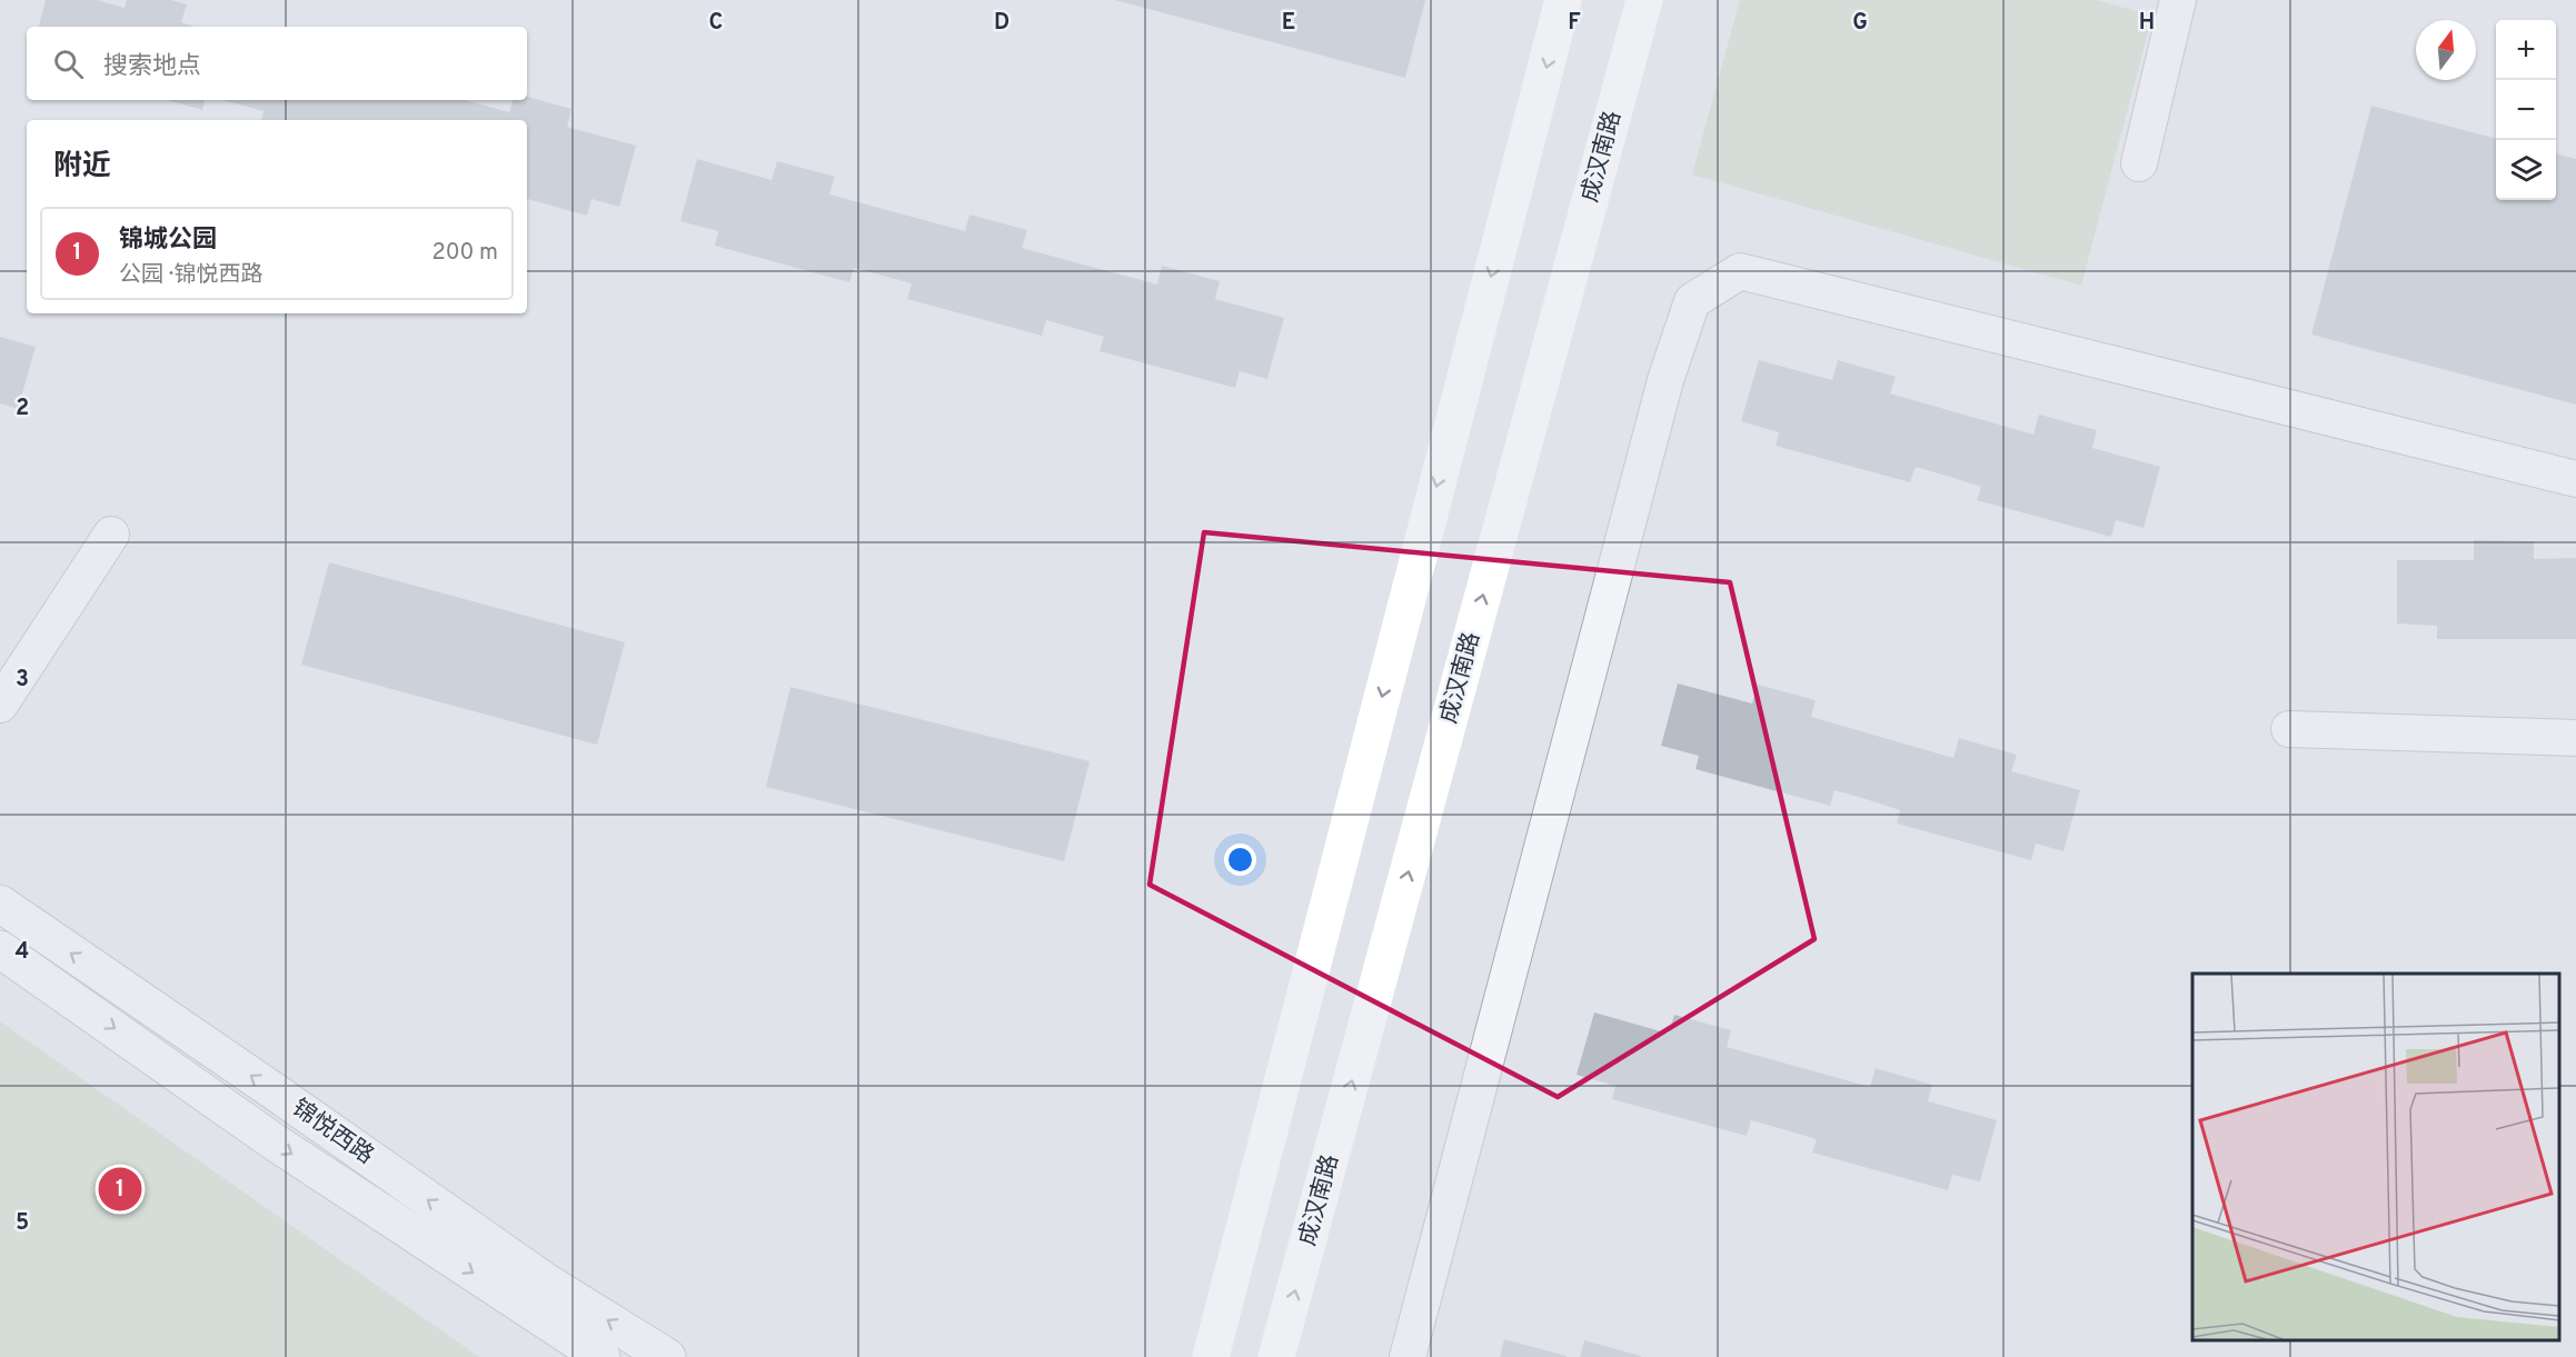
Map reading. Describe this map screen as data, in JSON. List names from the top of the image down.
{
  "streets": {
    "main road": ["成汉南路"],
    "street": ["锦悦西路"]
  },
  "north": "top",
  "page": {
    "map_buttons": ["+", "−"],
    "search": "搜索地点",
    "heading": "附近",
    "list": [
      {
        "mark": "1",
        "name": "锦城公园",
        "note": "公园 · 锦悦西路",
        "value": "200 m"
      }
    ],
    "pins": "1"
  },
  "grid": {
    "columns": [
      "C",
      "D",
      "E",
      "F",
      "G",
      "H"
    ],
    "rows": [
      "2",
      "3",
      "4",
      "5"
    ]
  }
}
